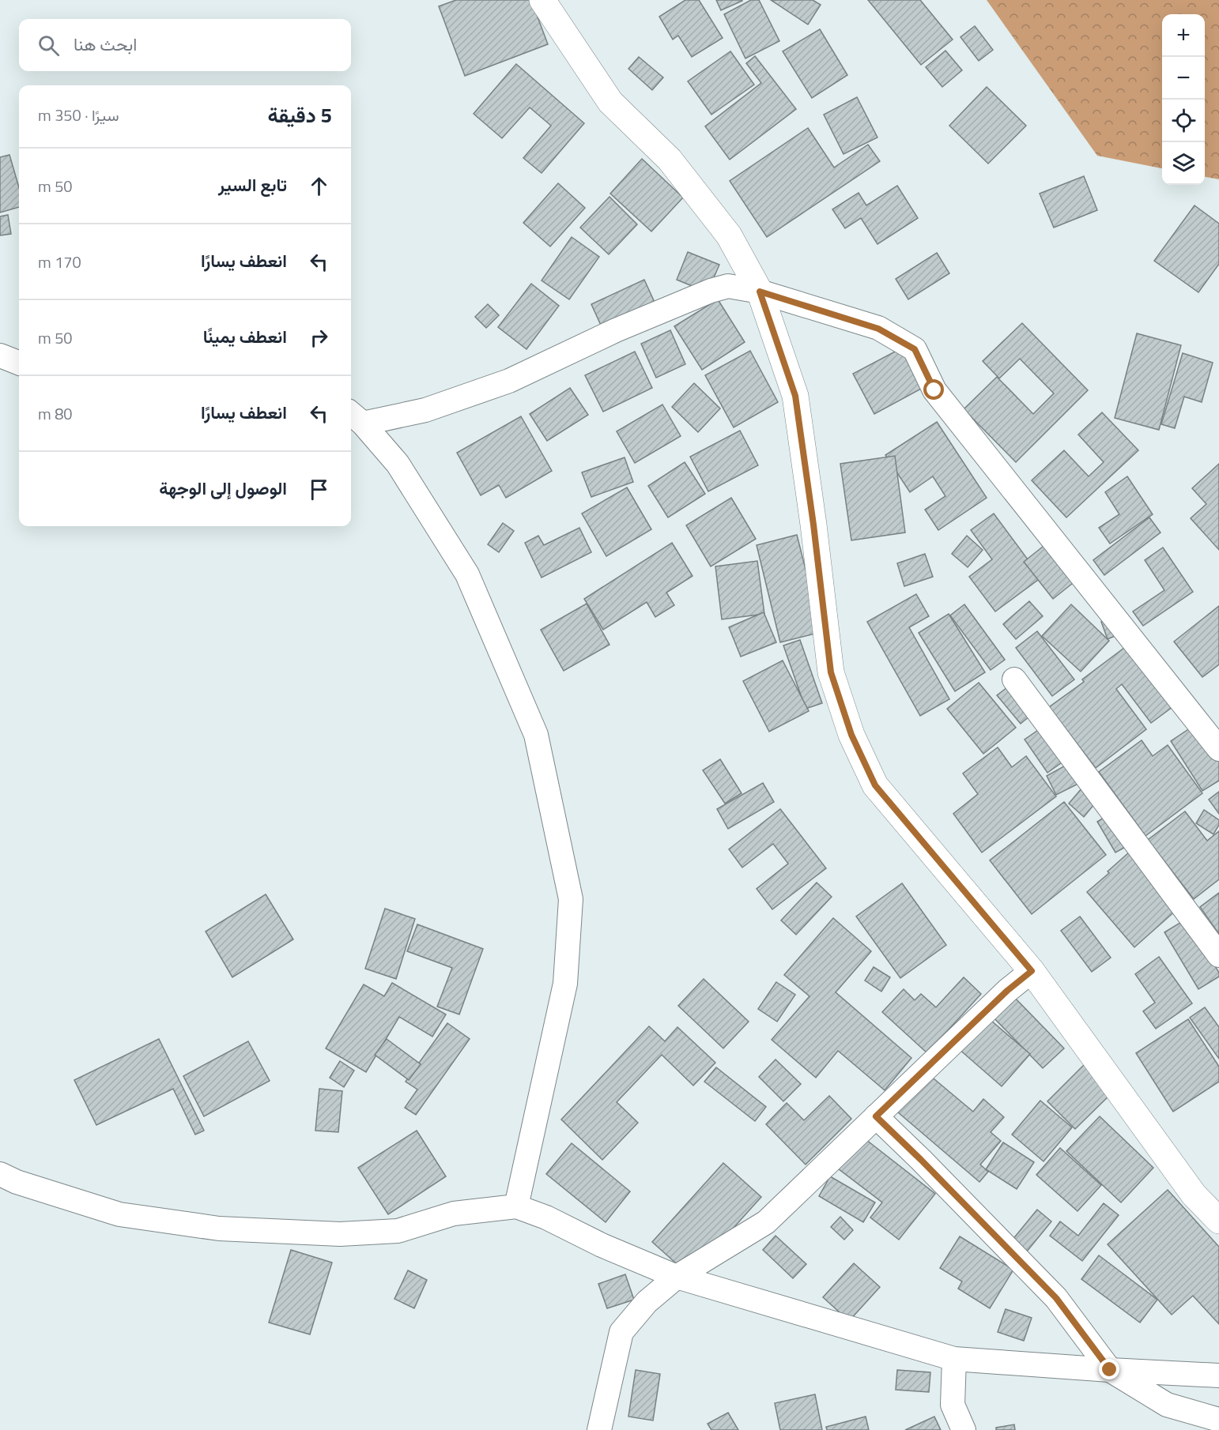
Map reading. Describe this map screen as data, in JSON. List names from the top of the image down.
{
  "page": {
    "map_buttons": ["+", "−"],
    "search": "ابحث هنا",
    "heading": ["5 دقيقة", "سيرًا · 350 m"],
    "list": [
      ["تابع السير", "50 m"],
      ["انعطف يسارًا", "170 m"],
      ["انعطف يمينًا", "50 m"],
      ["انعطف يسارًا", "80 m"],
      "الوصول إلى الوجهة"
    ]
  }
}
